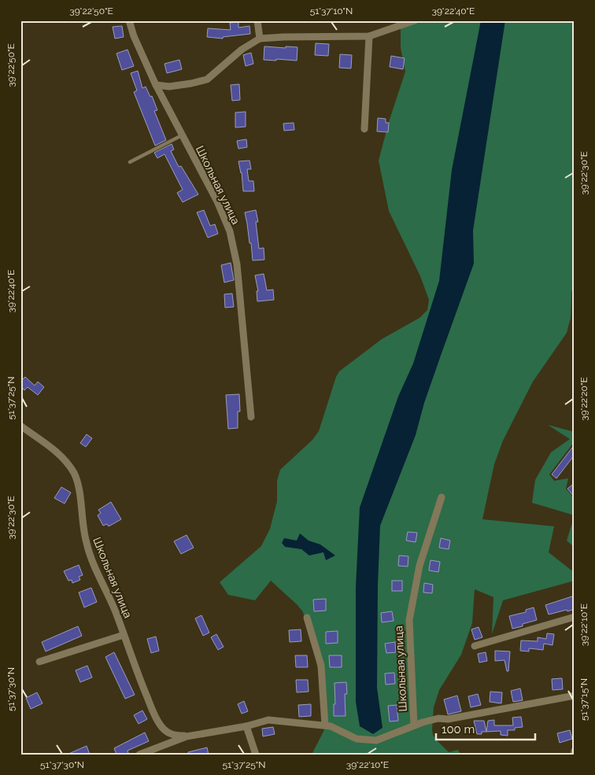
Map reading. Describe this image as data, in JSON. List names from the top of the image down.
{
  "streets": {
    "street": ["Школьная улица"]
  },
  "scale_bar": "100 m",
  "coordinates": [
    "39°22'50\"E",
    "51°37'10\"N",
    "39°22'40\"E",
    "39°22'30\"E",
    "51°37'25\"N",
    "39°22'20\"E",
    "39°22'10\"E",
    "51°37'30\"N",
    "51°37'15\"N"
  ]
}
